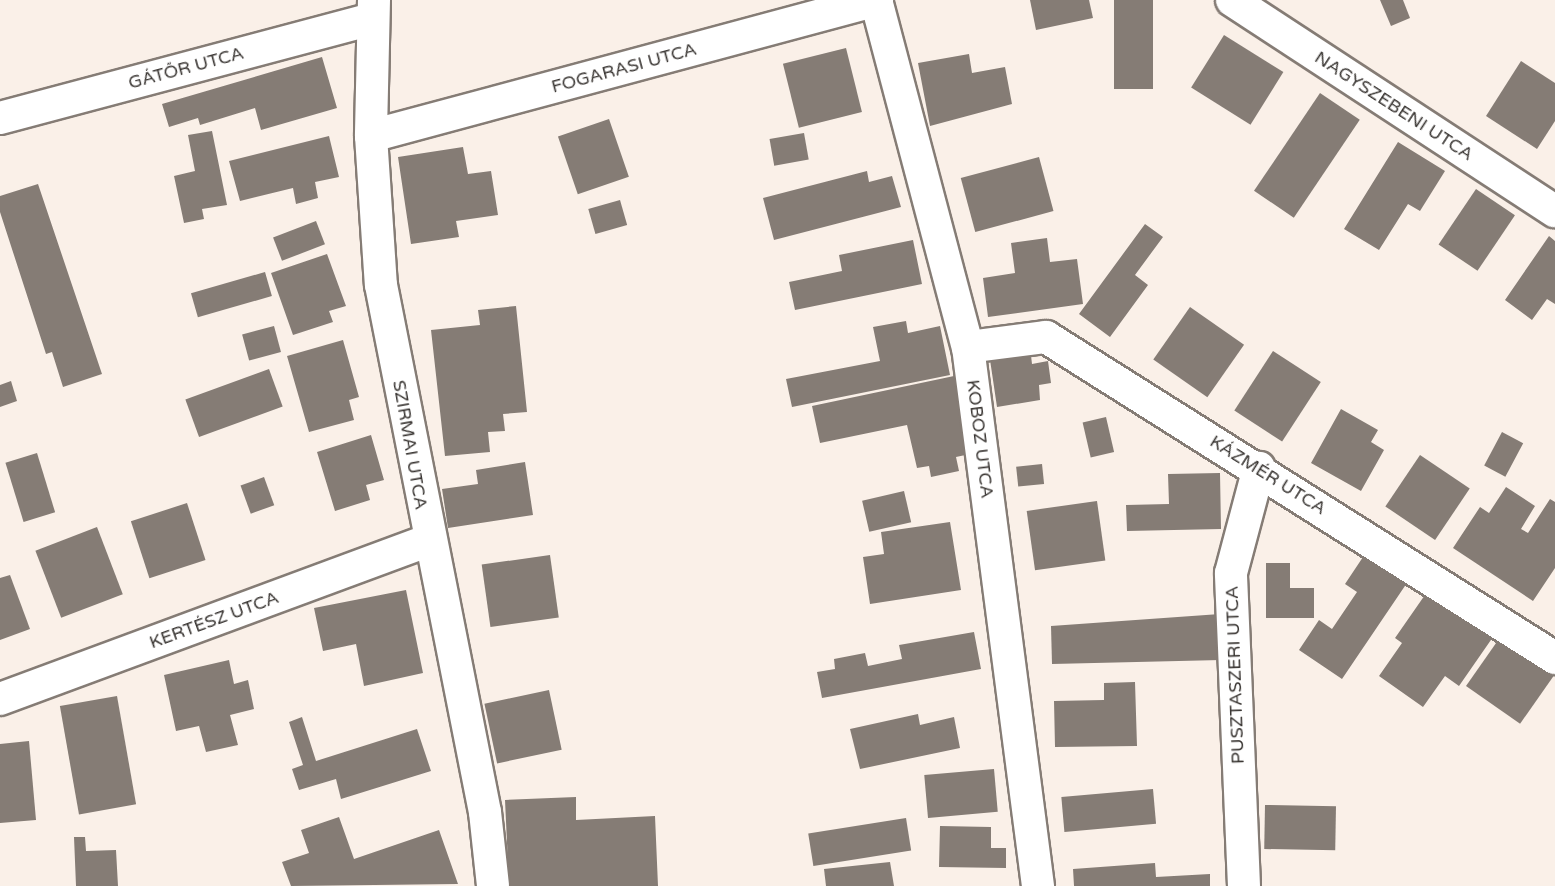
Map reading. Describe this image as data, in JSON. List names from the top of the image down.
{
  "streets": {
    "street": [
      "GÁTŐR UTCA",
      "FOGARASI UTCA",
      "NAGYSZEBENI UTCA",
      "KOBOZ UTCA",
      "SZIRMAI UTCA",
      "KÁZMÉR UTCA",
      "KERTÉSZ UTCA",
      "PUSZTASZERI UTCA"
    ]
  },
  "crossings": [
    ["GÁTŐR UTCA", "SZIRMAI UTCA"],
    ["FOGARASI UTCA", "KOBOZ UTCA"],
    ["FOGARASI UTCA", "SZIRMAI UTCA"],
    ["KOBOZ UTCA", "KÁZMÉR UTCA"],
    ["SZIRMAI UTCA", "KERTÉSZ UTCA"],
    ["KÁZMÉR UTCA", "PUSZTASZERI UTCA"]
  ]
}
